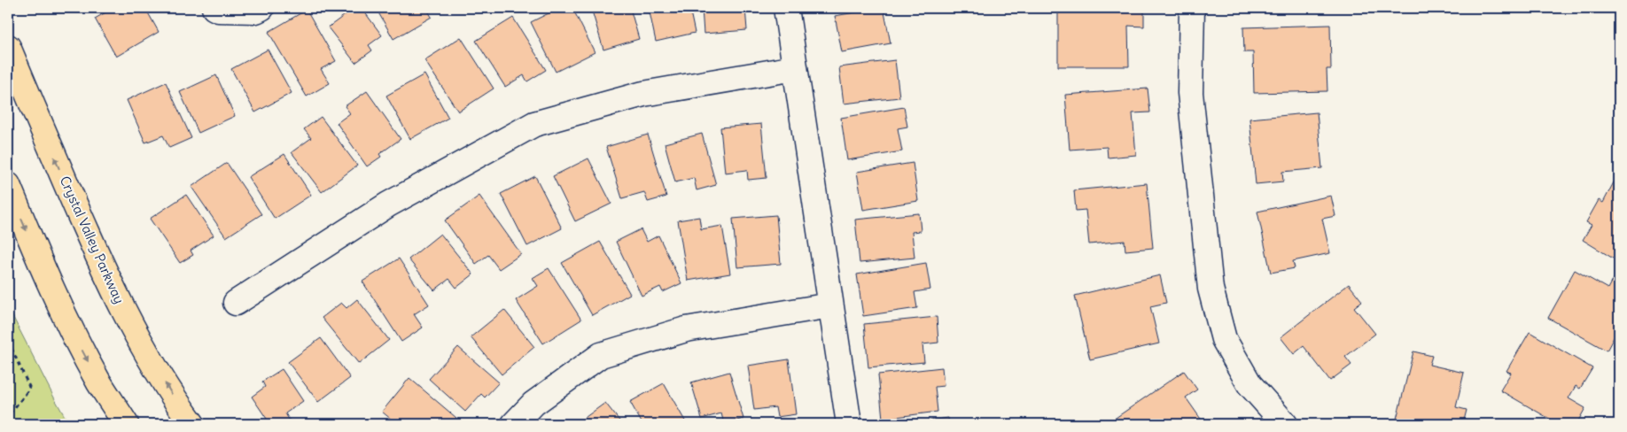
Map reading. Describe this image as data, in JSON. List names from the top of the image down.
{
  "streets": {
    "main road": ["Crystal Valley Parkway"]
  }
}
